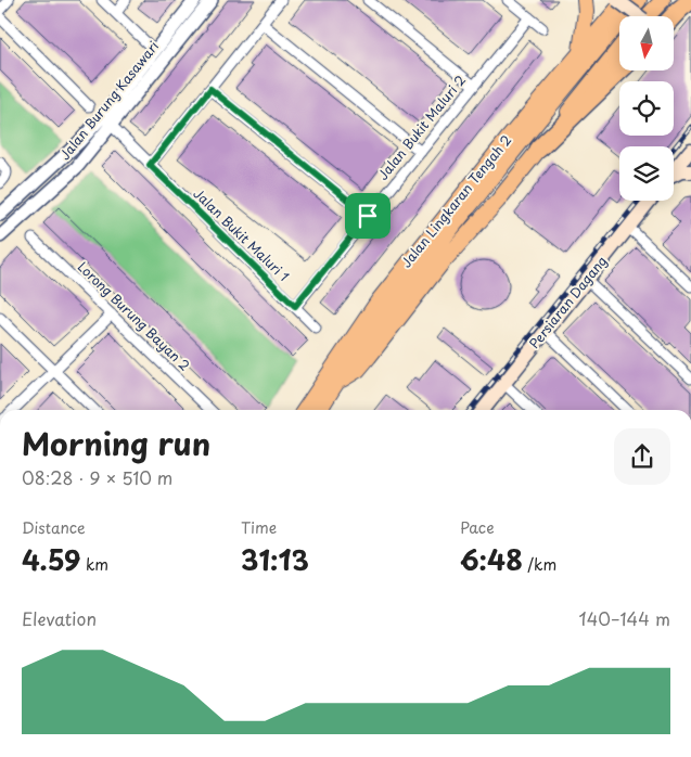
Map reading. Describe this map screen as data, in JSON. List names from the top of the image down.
{
  "streets": {
    "main road": ["Jalan Lingkaran Tengah 2", "Persiaran Dagang"],
    "street": [
      "Jalan Burung Kasawari",
      "Jalan Bukit Maluri 2",
      "Jalan Bukit Maluri 1",
      "Lorong Burung Bayan 2"
    ]
  },
  "crossings": [
    ["Jalan Burung Kasawari", "Jalan Bukit Maluri 1"],
    ["Jalan Bukit Maluri 2", "Jalan Bukit Maluri 1"]
  ],
  "north": "bottom",
  "page": {
    "heading": ["Morning run", "08:28 · 9 × 510 m"],
    "stats": [
      ["Distance", "4.59 km"],
      ["Time", "31:13"],
      ["Pace", "6:48 /km"]
    ],
    "chart": ["Elevation", "140–144 m"]
  }
}
